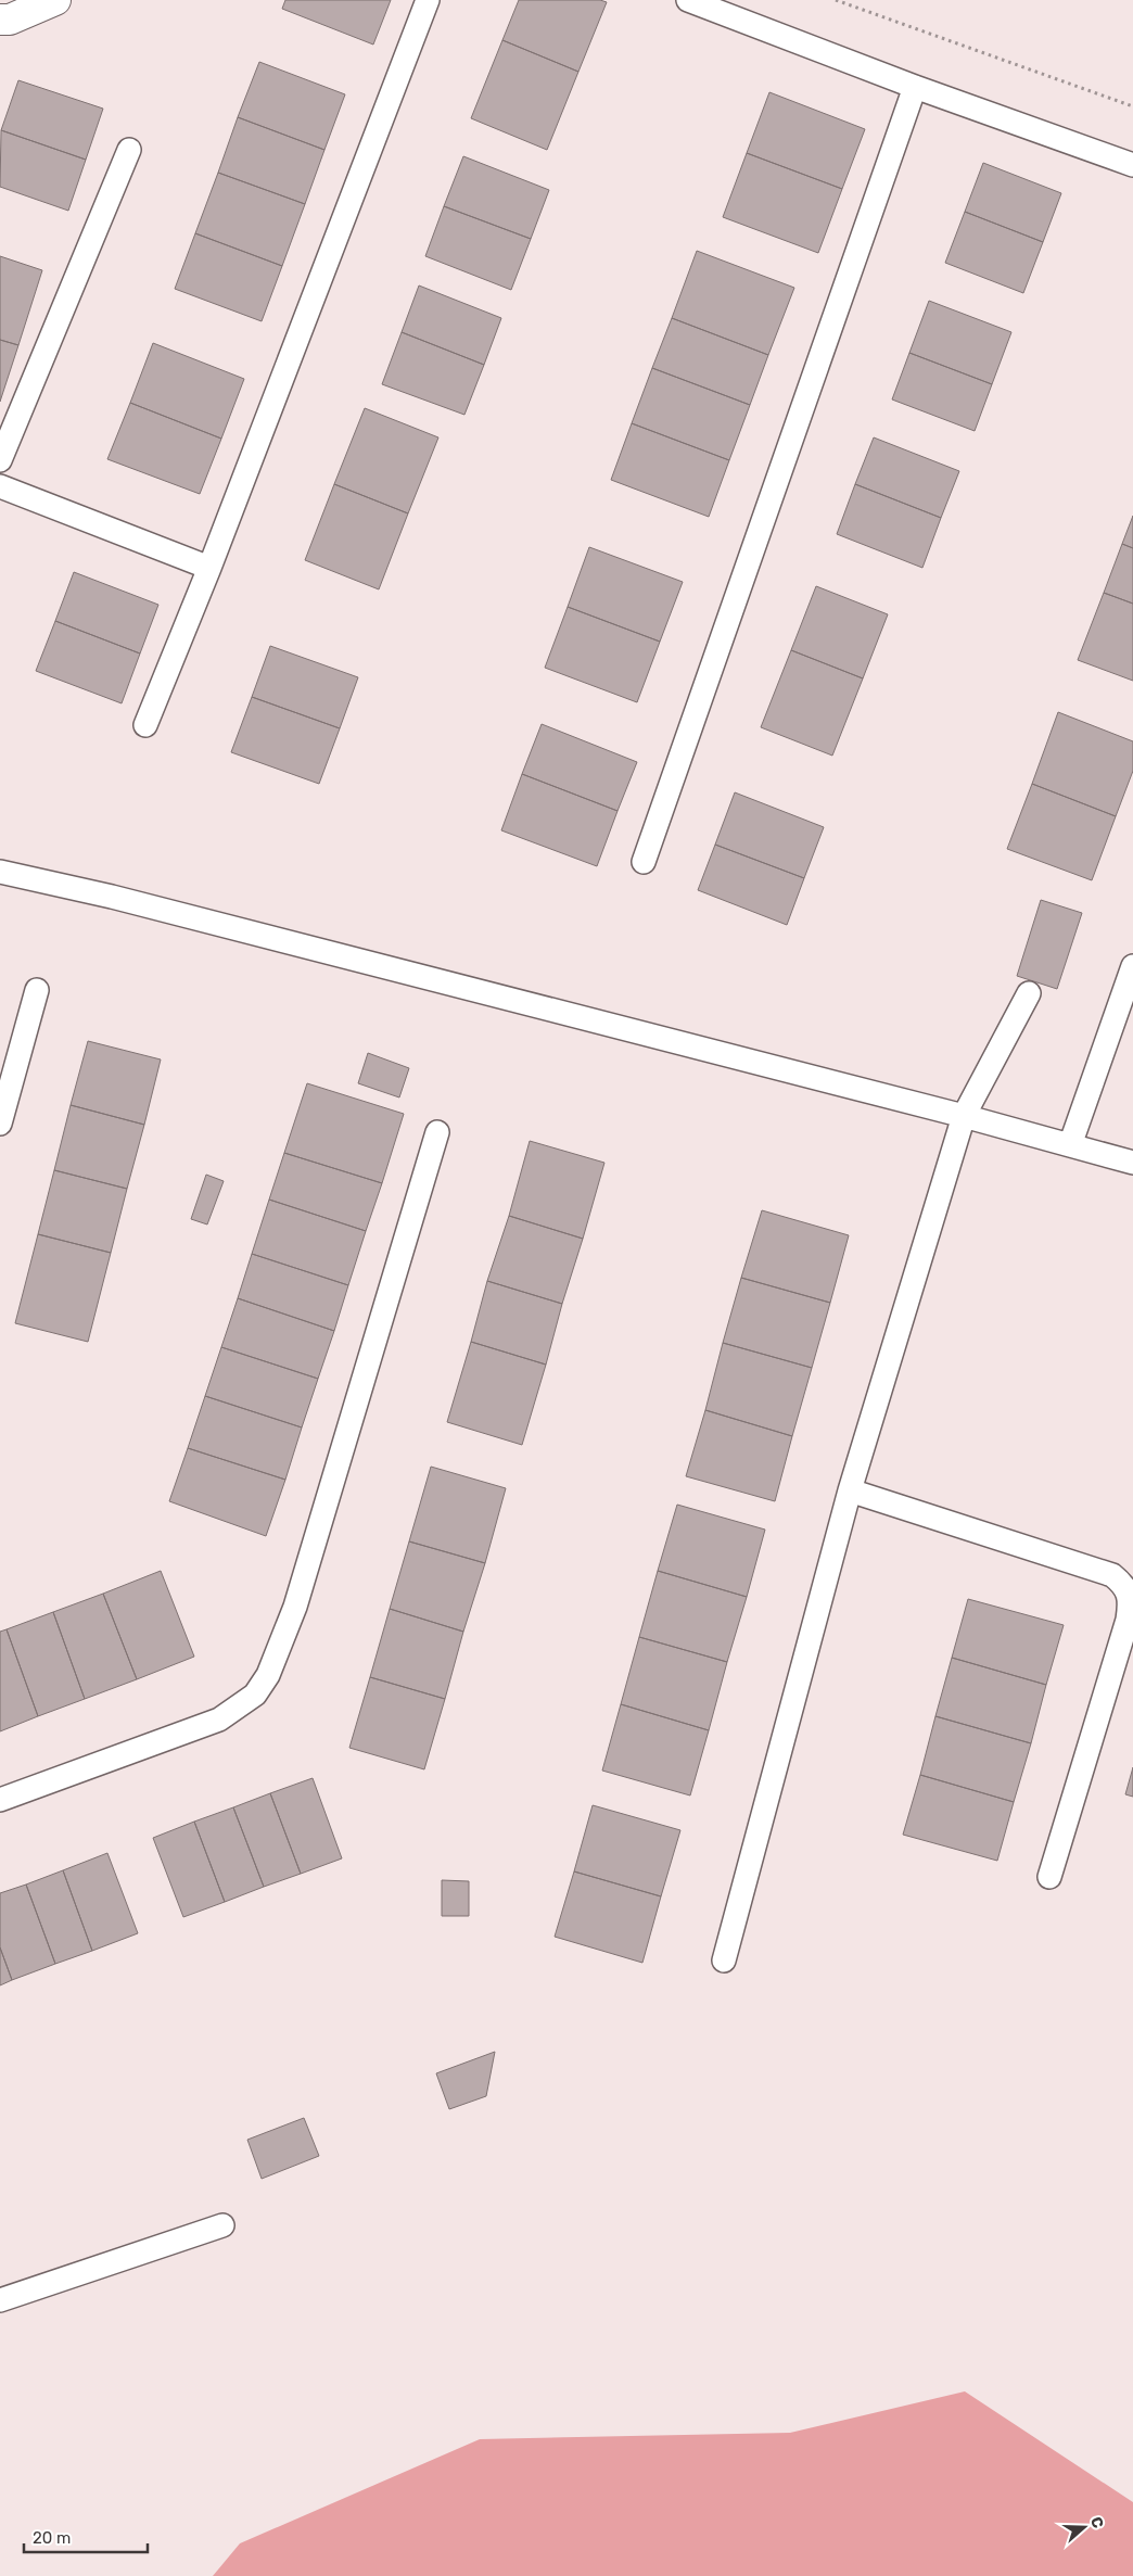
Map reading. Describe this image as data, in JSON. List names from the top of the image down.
{
  "scale_bar": "20 m",
  "north": "right"
}
